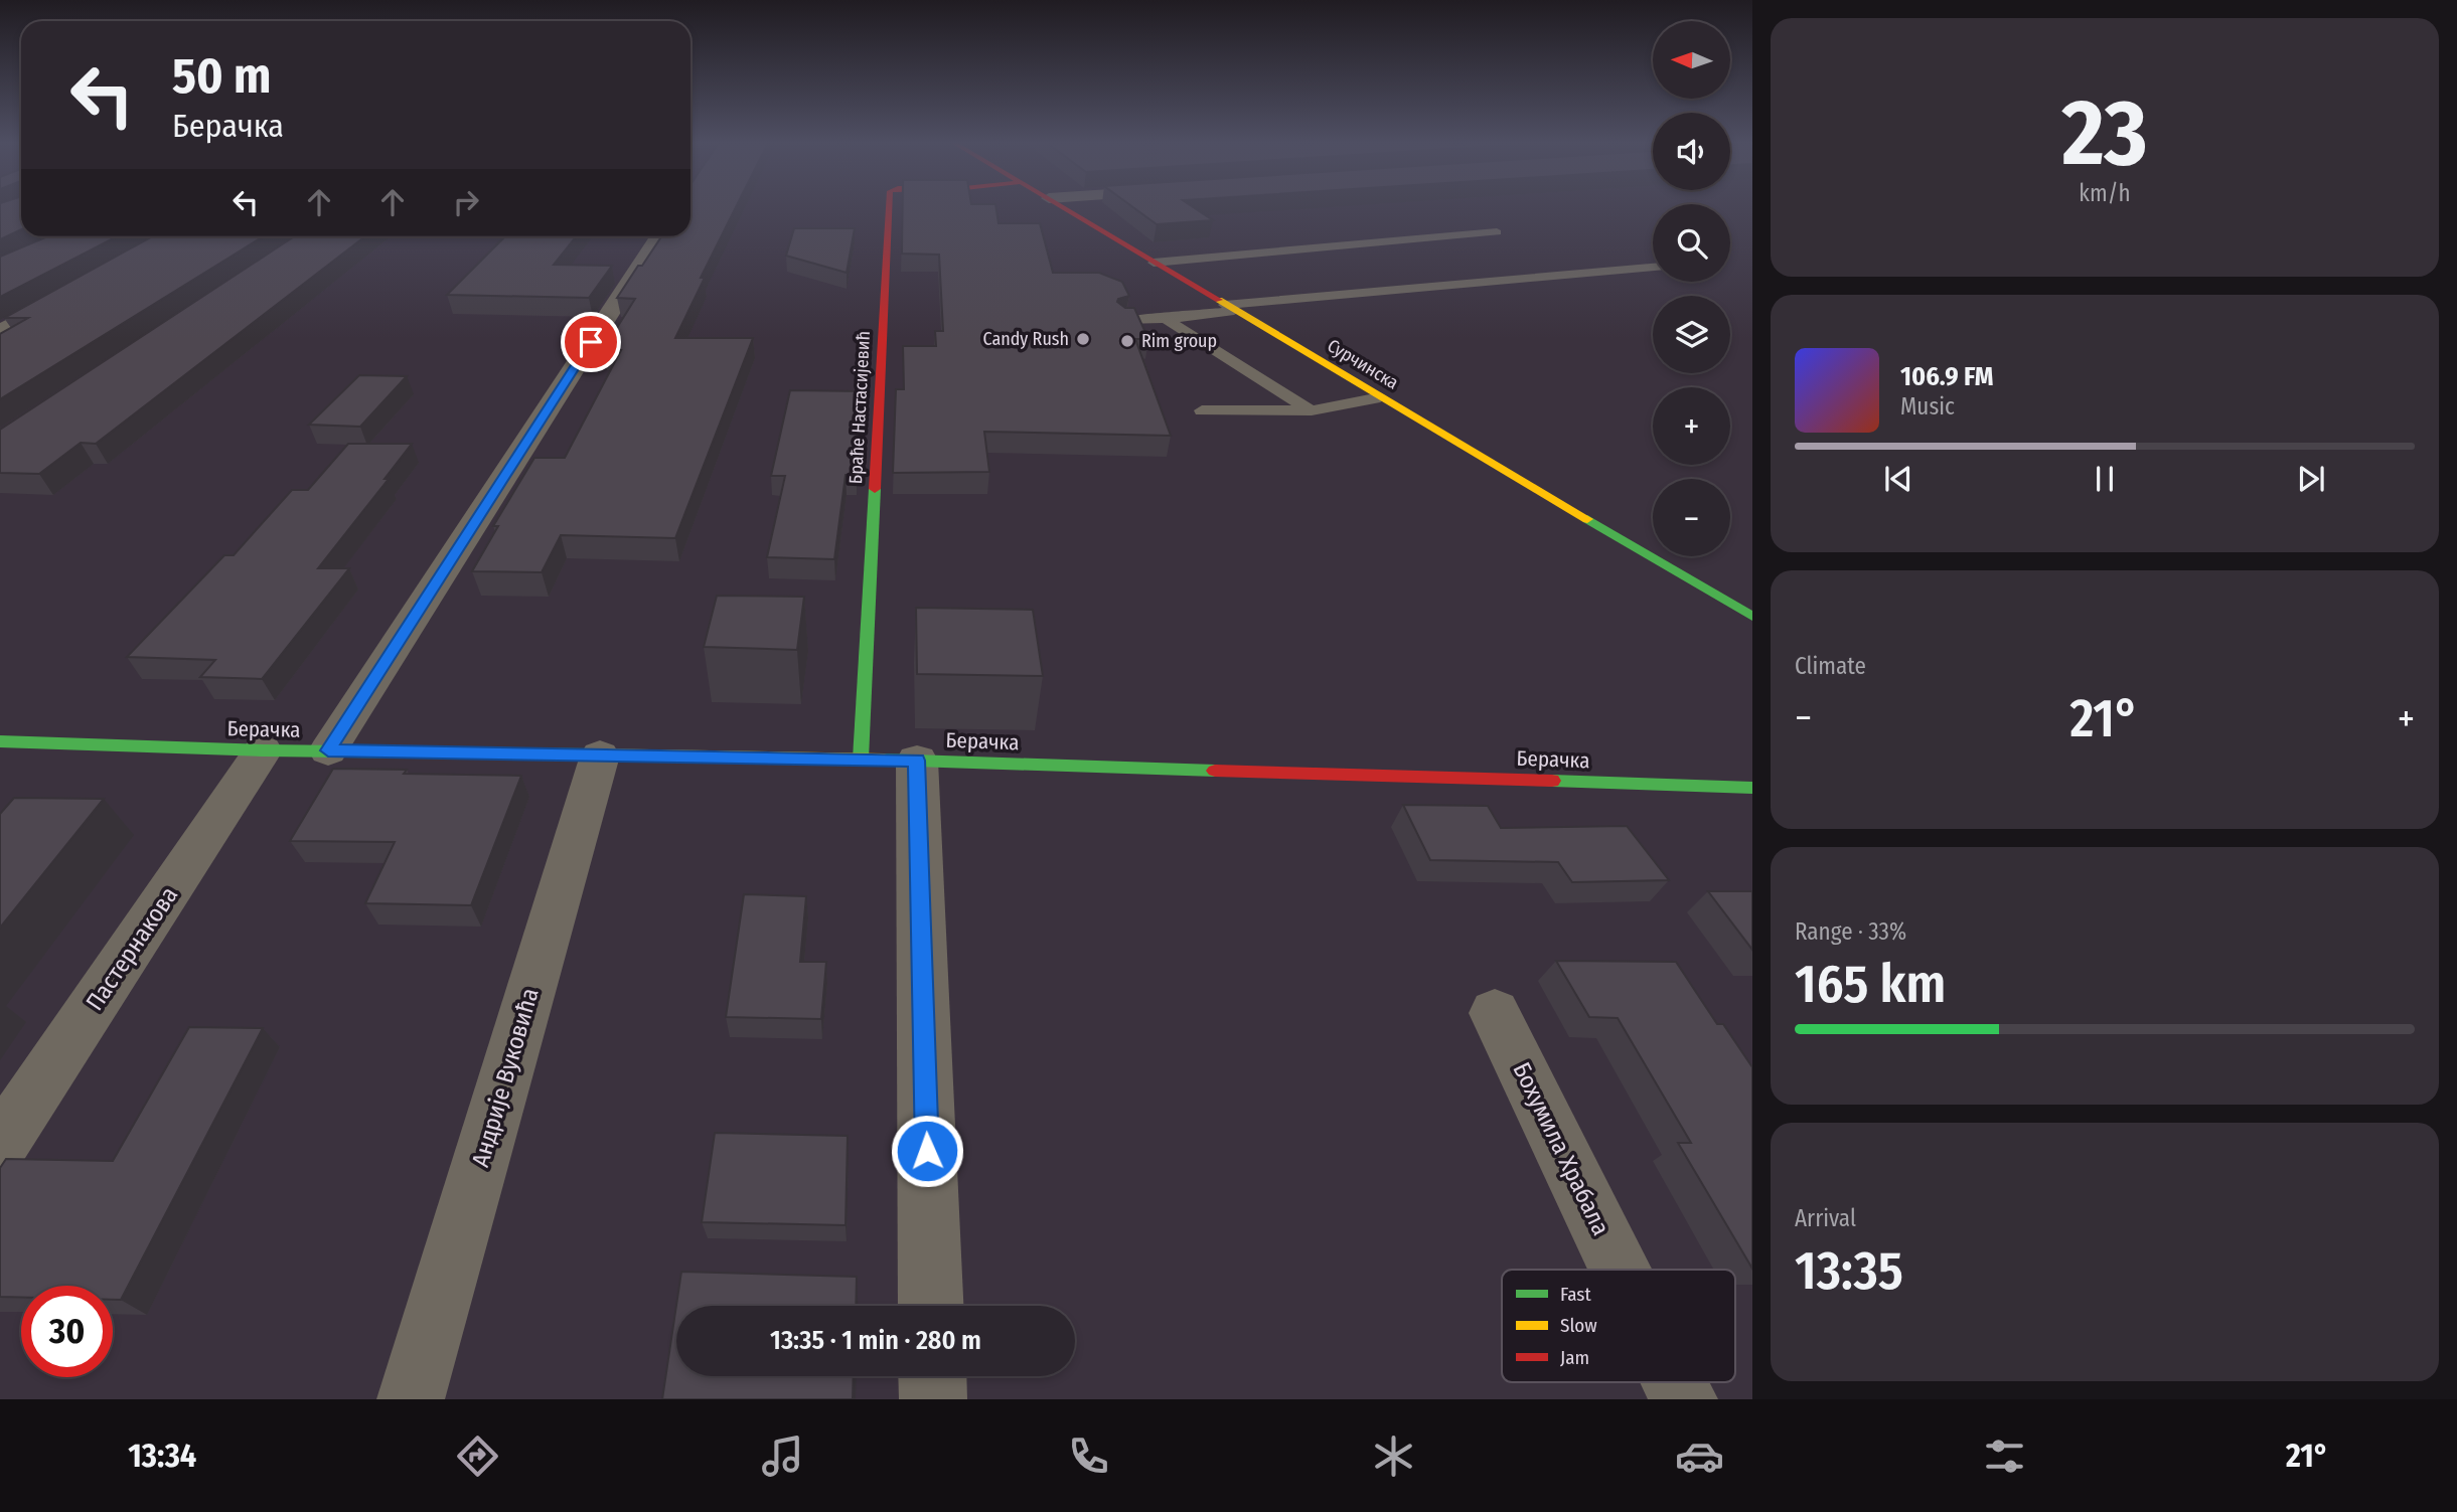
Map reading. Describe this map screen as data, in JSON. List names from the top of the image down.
{
  "streets": {
    "street": [
      "Сурчинска",
      "Браће Настасијевић",
      "Берачка",
      "Пастернакова",
      "Андрије Вуковића",
      "Бохумила Храбала"
    ]
  },
  "crossings": [
    ["Браће Настасијевић", "Берачка"],
    ["Берачка", "Пастернакова"],
    ["Берачка", "Андрије Вуковића"]
  ],
  "places": ["Candy Rush", "Rim group"],
  "legend": ["Fast", "Slow", "Jam"],
  "north": "left",
  "page": {
    "tile": [
      ["23", "km/h"],
      "Climate",
      ["Range · 33%", "165 km"],
      ["Arrival", "13:35"]
    ],
    "map_buttons": ["+", "−"],
    "turn": ["50 m", "Берачка"],
    "song": ["106.9 FM", "Music"],
    "heat": ["−", "21°", "+"],
    "limit": "30",
    "trip": "13:35 · 1 min · 280 m",
    "tabs": ["13:34", "21°"]
  }
}
